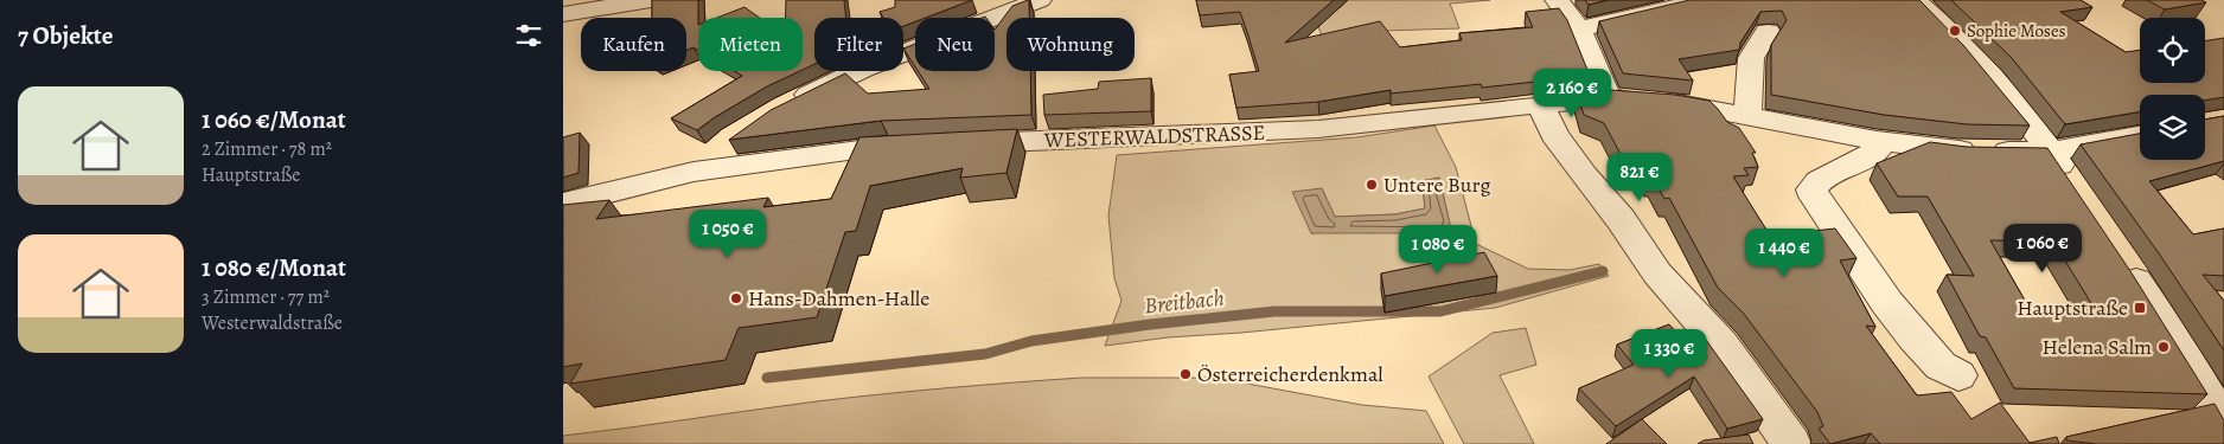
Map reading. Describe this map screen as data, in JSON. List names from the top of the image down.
{
  "streets": {
    "street": ["WESTERWALDSTRASSE"]
  },
  "water": ["Breitbach"],
  "places": {
    "other": [
      "Sophie Moses",
      "Untere Burg",
      "Hans-Dahmen-Halle",
      "Helena Salm",
      "Österreicherdenkmal"
    ],
    "transit": ["Hauptstraße"]
  },
  "page": {
    "heading": "7 Objekte",
    "chip": [
      "Kaufen",
      "Mieten",
      "Filter",
      "Neu",
      "Wohnung"
    ],
    "price": [
      "2 160 €",
      "821 €",
      "1 050 €",
      "1 060 €",
      "1 080 €",
      "1 440 €",
      "1 330 €"
    ],
    "list": [
      {
        "name": "1 060 €/Monat",
        "note": "2 Zimmer · 78 m² · Hauptstraße"
      },
      {
        "name": "1 080 €/Monat",
        "note": "3 Zimmer · 77 m² · Westerwaldstraße"
      }
    ]
  }
}
